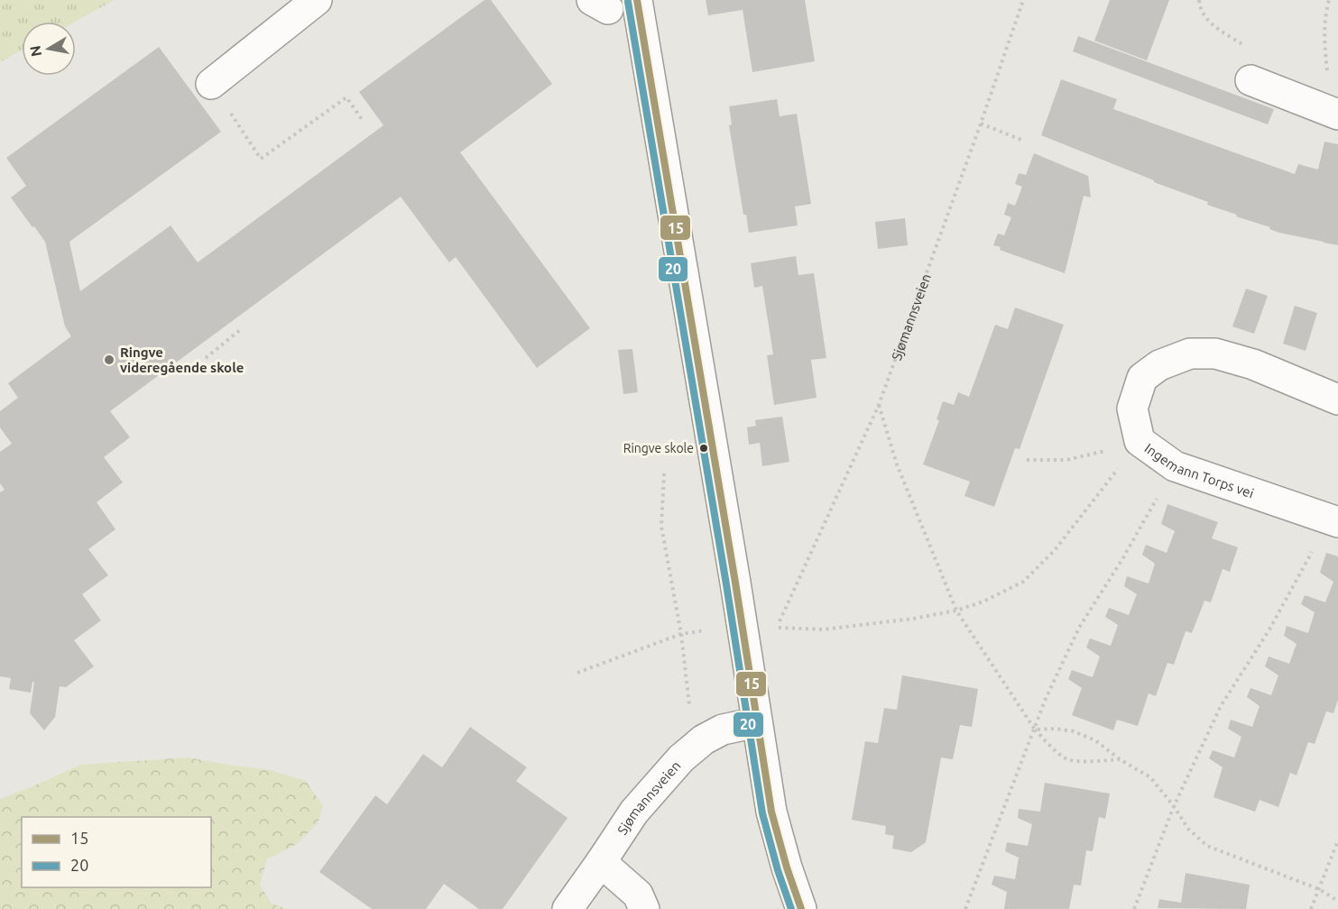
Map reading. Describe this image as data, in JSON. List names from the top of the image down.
{
  "streets": {
    "street": ["Sjømannsveien", "Ingemann Torps vei"]
  },
  "places": ["Ringve videregående skole", "Ringve skole"],
  "lines": ["transit line 15", "transit line 20"],
  "legend": ["15", "20"],
  "north": "left"
}
